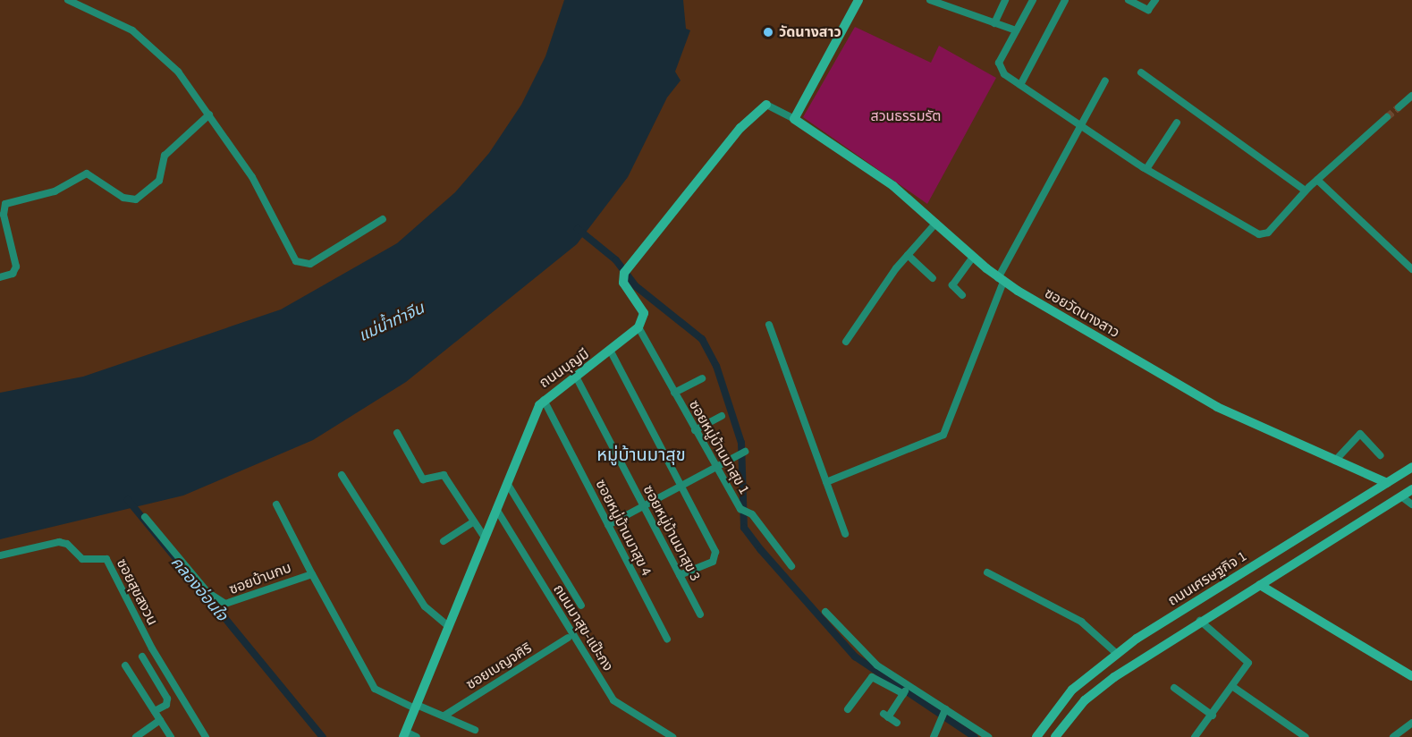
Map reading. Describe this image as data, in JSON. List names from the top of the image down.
{
  "streets": {
    "street": [
      "ซอยวัดนางสาว",
      "ถนนบุญมี",
      "ซอยหมู่บ้านมาสุข 1",
      "ซอยหมู่บ้านมาสุข 4",
      "ซอยหมู่บ้านมาสุข 3",
      "ซอยบ้านกบ",
      "ถนนเศรษฐกิจ 1",
      "ซอยสุขสงวน",
      "ถนนมาสุข-แป๊ะกง",
      "ซอยเบญจศิริ"
    ]
  },
  "crossings": [
    ["ซอยวัดนางสาว", "ถนนเศรษฐกิจ 1"],
    ["ถนนบุญมี", "ซอยหมู่บ้านมาสุข 1"],
    ["ถนนบุญมี", "ซอยหมู่บ้านมาสุข 4"],
    ["ถนนบุญมี", "ซอยหมู่บ้านมาสุข 3"],
    ["ถนนบุญมี", "ซอยบ้านกบ"],
    ["ถนนบุญมี", "ถนนมาสุข-แป๊ะกง"]
  ],
  "districts": ["หมู่บ้านมาสุข"],
  "water": ["แม่น้ำท่าจีน", "คลองอ่อนใจ"],
  "parks": ["สวนธรรมรัต"],
  "places": ["วัดนางสาว"]
}
